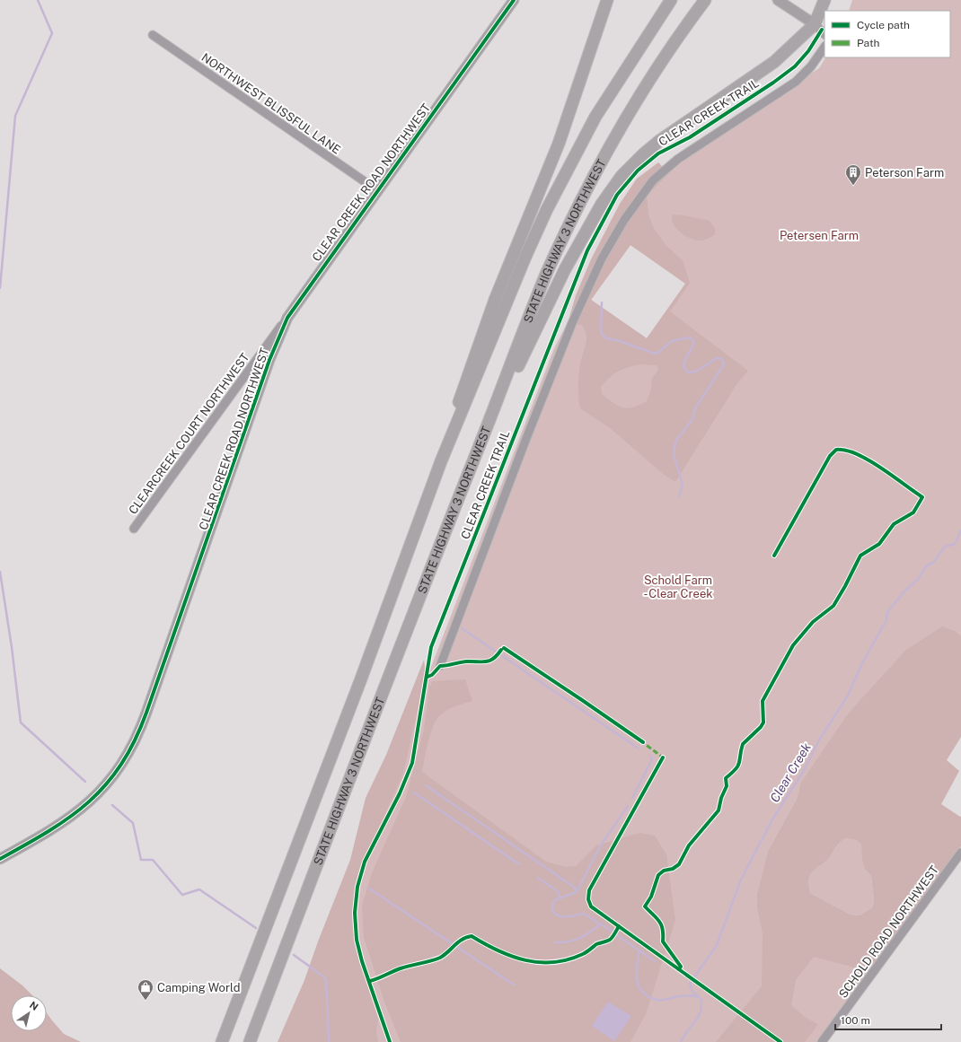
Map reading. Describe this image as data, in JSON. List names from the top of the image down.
{
  "streets": {
    "highway": ["STATE HIGHWAY 3 NORTHWEST"],
    "main road": ["CLEAR CREEK ROAD NORTHWEST"],
    "street": ["NORTHWEST BLISSFUL LANE", "CLEARCREEK COURT NORTHWEST", "SCHOLD ROAD NORTHWEST"],
    "cycle path": ["CLEAR CREEK TRAIL"]
  },
  "crossings": [
    ["NORTHWEST BLISSFUL LANE", "CLEAR CREEK ROAD NORTHWEST"],
    ["CLEAR CREEK ROAD NORTHWEST", "CLEARCREEK COURT NORTHWEST"]
  ],
  "water": ["Clear Creek"],
  "parks": ["Petersen Farm", "Schold Farm - Clear Creek"],
  "places": {
    "building": ["Peterson Farm"],
    "shop": ["Camping World"]
  },
  "legend": ["Cycle path", "Path"],
  "scale_bar": "100 m",
  "north": "top right"
}
